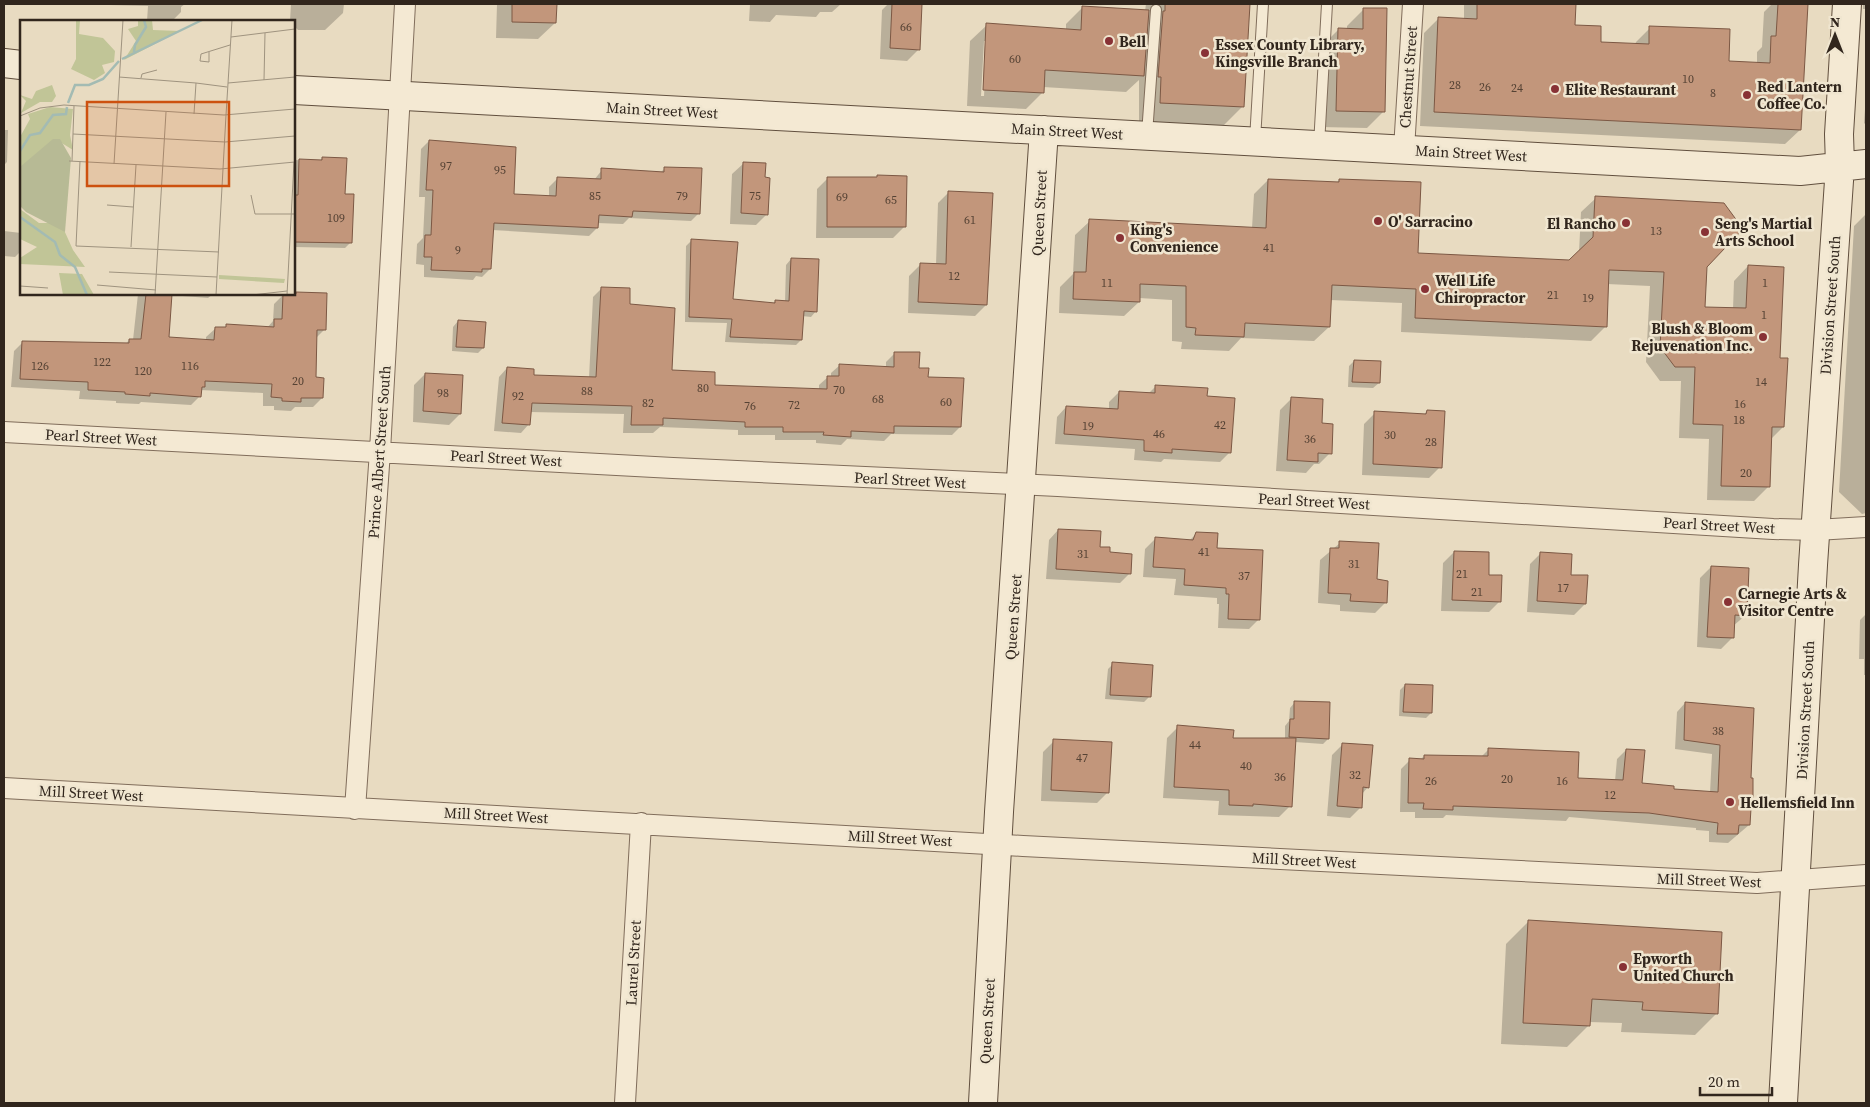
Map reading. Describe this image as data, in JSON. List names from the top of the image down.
{
  "streets": {
    "street": [
      "Chestnut Street",
      "Main Street West",
      "Queen Street",
      "Division Street South",
      "Pearl Street West",
      "Prince Albert Street South",
      "Mill Street West",
      "Laurel Street"
    ]
  },
  "crossings": [
    ["Chestnut Street", "Main Street West"],
    ["Main Street West", "Queen Street"],
    ["Main Street West", "Division Street South"],
    ["Main Street West", "Prince Albert Street South"],
    ["Queen Street", "Pearl Street West"],
    ["Queen Street", "Mill Street West"],
    ["Division Street South", "Pearl Street West"],
    ["Division Street South", "Mill Street West"],
    ["Pearl Street West", "Prince Albert Street South"],
    ["Prince Albert Street South", "Mill Street West"],
    ["Mill Street West", "Laurel Street"]
  ],
  "places": [
    "Bell",
    "Essex County Library, Kingsville Branch",
    "Elite Restaurant",
    "Red Lantern Coffee Co.",
    "O' Sarracino",
    "El Rancho",
    "Seng's Martial Arts School",
    "King's Convenience",
    "Well Life Chiropractor",
    "Blush & Bloom Rejuvenation Inc.",
    "Carnegie Arts & Visitor Centre",
    "Hellemsfield Inn",
    "Epworth United Church"
  ],
  "house_numbers": [
    "66",
    "60",
    "10",
    "28",
    "26",
    "24",
    "8",
    "97",
    "95",
    "85",
    "79",
    "75",
    "69",
    "65",
    "109",
    "61",
    "13",
    "41",
    "9",
    "12",
    "11",
    "1",
    "21",
    "19",
    "1",
    "122",
    "126",
    "116",
    "120",
    "20",
    "14",
    "80",
    "70",
    "88",
    "98",
    "92",
    "68",
    "60",
    "82",
    "16",
    "72",
    "76",
    "18",
    "42",
    "19",
    "46",
    "30",
    "36",
    "28",
    "20",
    "41",
    "31",
    "31",
    "21",
    "37",
    "17",
    "21",
    "38",
    "44",
    "47",
    "40",
    "32",
    "36",
    "20",
    "26",
    "16",
    "12"
  ],
  "scale_bar": "20 m",
  "north": "top"
}
